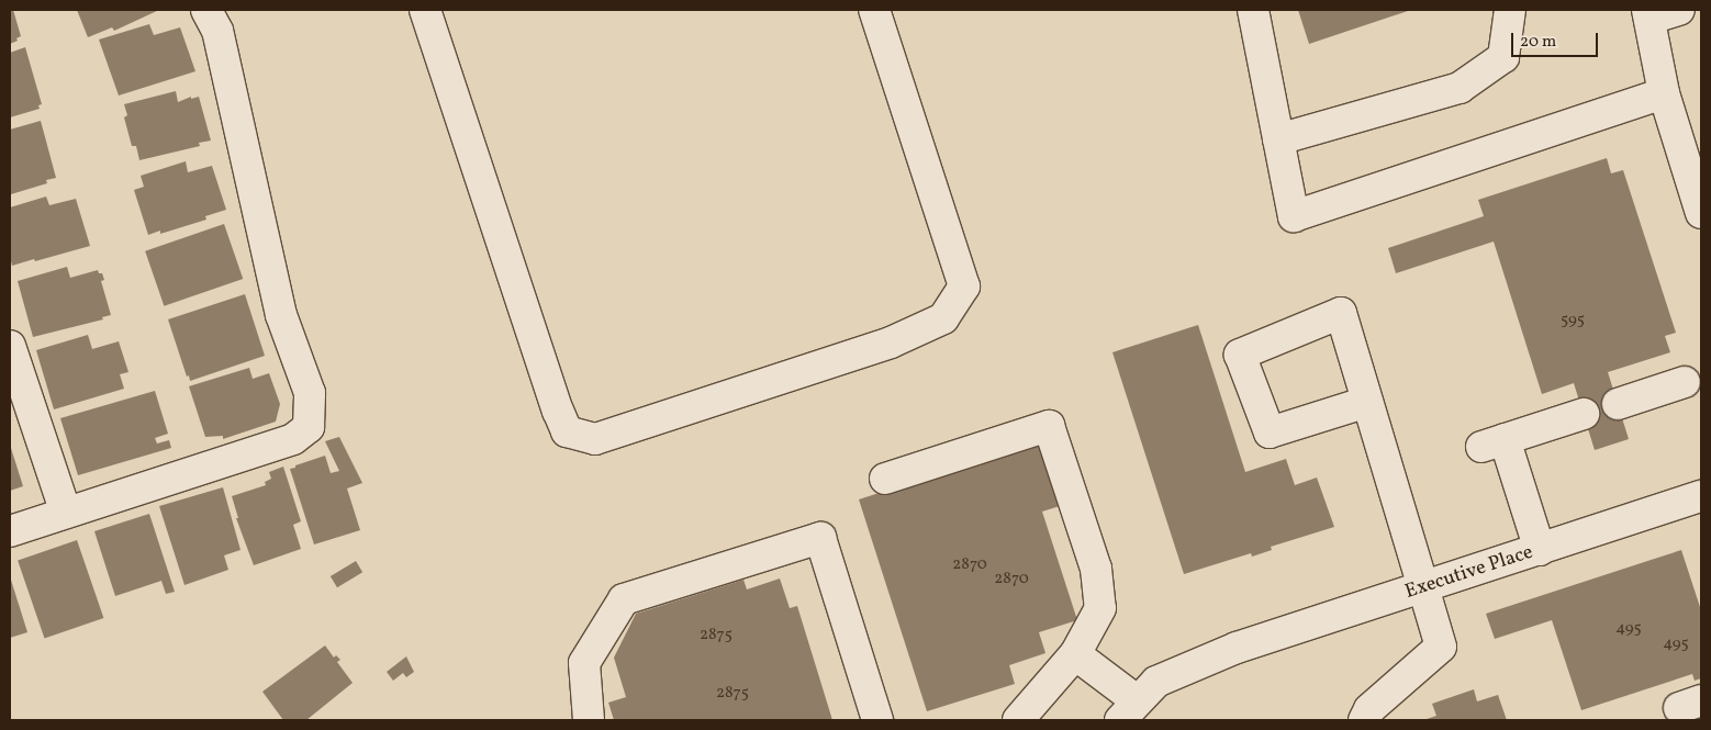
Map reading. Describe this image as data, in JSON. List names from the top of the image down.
{
  "streets": {
    "street": ["Executive Place"]
  },
  "house_numbers": [
    "595",
    "2870",
    "2870",
    "495",
    "2875",
    "495",
    "2875"
  ],
  "scale_bar": "20 m"
}
